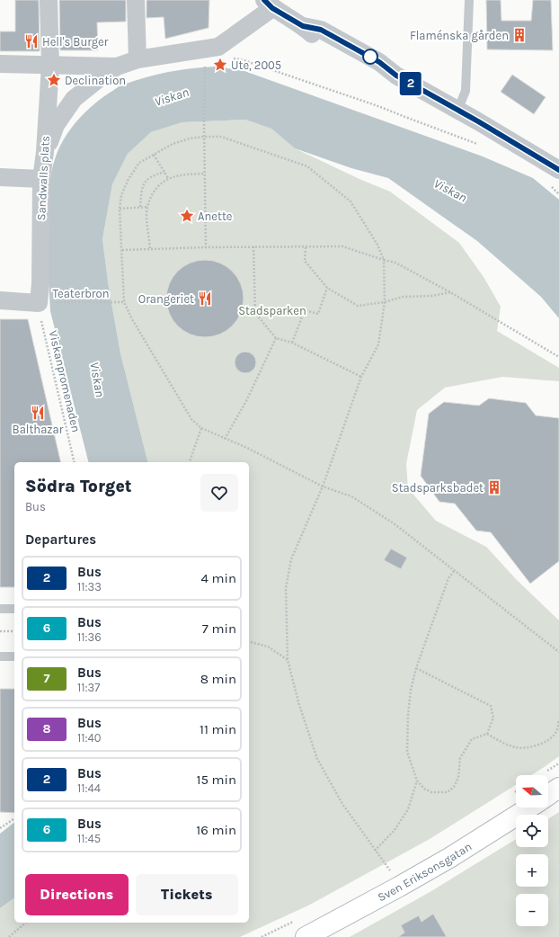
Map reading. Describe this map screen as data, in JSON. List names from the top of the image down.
{
  "streets": {
    "street": ["Sandwalls plats", "Sven Eriksonsgatan"],
    "path": ["Teaterbron", "Viskanpromenaden"]
  },
  "crossings": [
    ["Sandwalls plats", "Teaterbron"],
    ["Sandwalls plats", "Viskanpromenaden"],
    ["Teaterbron", "Viskanpromenaden"]
  ],
  "water": ["Viskan"],
  "parks": ["Stadsparken"],
  "places": {
    "building": ["Flaménska gården", "Stadsparksbadet"],
    "restaurant": ["Hell's Burger", "Orangeriet", "Balthazar"],
    "place": ["Ute, 2005", "Declination", "Anette"]
  },
  "lines": ["bus line 2"],
  "north": "left",
  "page": {
    "on_map": "2",
    "heading": [
      ["Södra Torget", "Bus"],
      "Departures"
    ],
    "list": [
      {
        "mark": "2",
        "name": "Bus",
        "note": "11:33",
        "value": "4 min"
      },
      {
        "mark": "6",
        "name": "Bus",
        "note": "11:36",
        "value": "7 min"
      },
      {
        "mark": "7",
        "name": "Bus",
        "note": "11:37",
        "value": "8 min"
      },
      {
        "mark": "8",
        "name": "Bus",
        "note": "11:40",
        "value": "11 min"
      },
      {
        "mark": "2",
        "name": "Bus",
        "note": "11:44",
        "value": "15 min"
      },
      {
        "mark": "6",
        "name": "Bus",
        "note": "11:45",
        "value": "16 min"
      }
    ],
    "map_buttons": ["+", "−"],
    "buttons": ["Directions", "Tickets"]
  }
}
